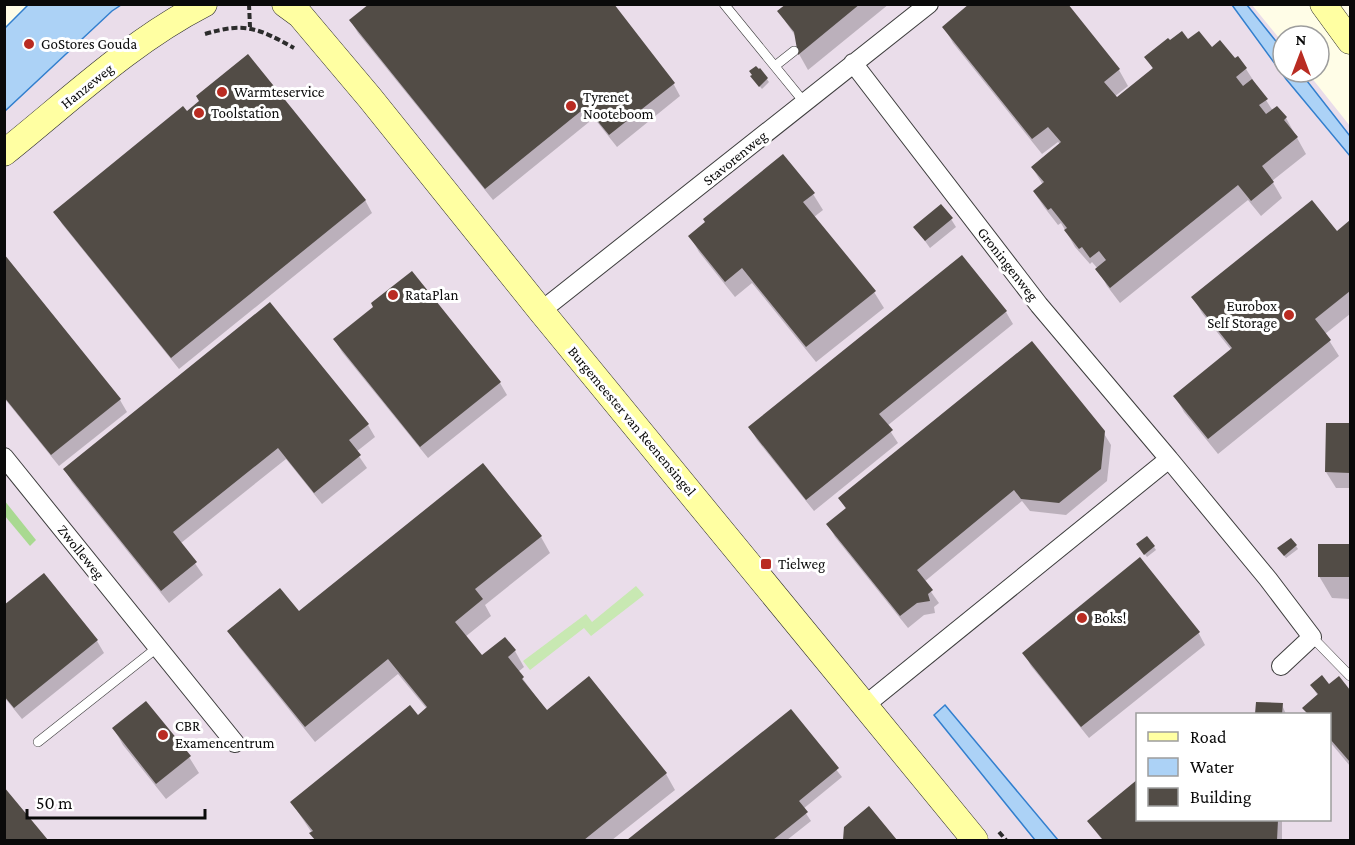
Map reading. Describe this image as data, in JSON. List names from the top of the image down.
{
  "streets": {
    "street": [
      "Hanzeweg",
      "Stavorenweg",
      "Groningenweg",
      "Burgemeester van Reenensingel",
      "Zwolleweg"
    ]
  },
  "crossings": [
    ["Stavorenweg", "Groningenweg"],
    ["Stavorenweg", "Burgemeester van Reenensingel"]
  ],
  "places": {
    "other": [
      "GoStores Gouda",
      "Warmteservice",
      "Tyrenet Nooteboom",
      "Toolstation",
      "RataPlan",
      "Eurobox Self Storage",
      "Boks!",
      "CBR Examencentrum"
    ],
    "transit": ["Tielweg"]
  },
  "legend": ["Road", "Water", "Building"],
  "scale_bar": "50 m",
  "north": "top"
}
